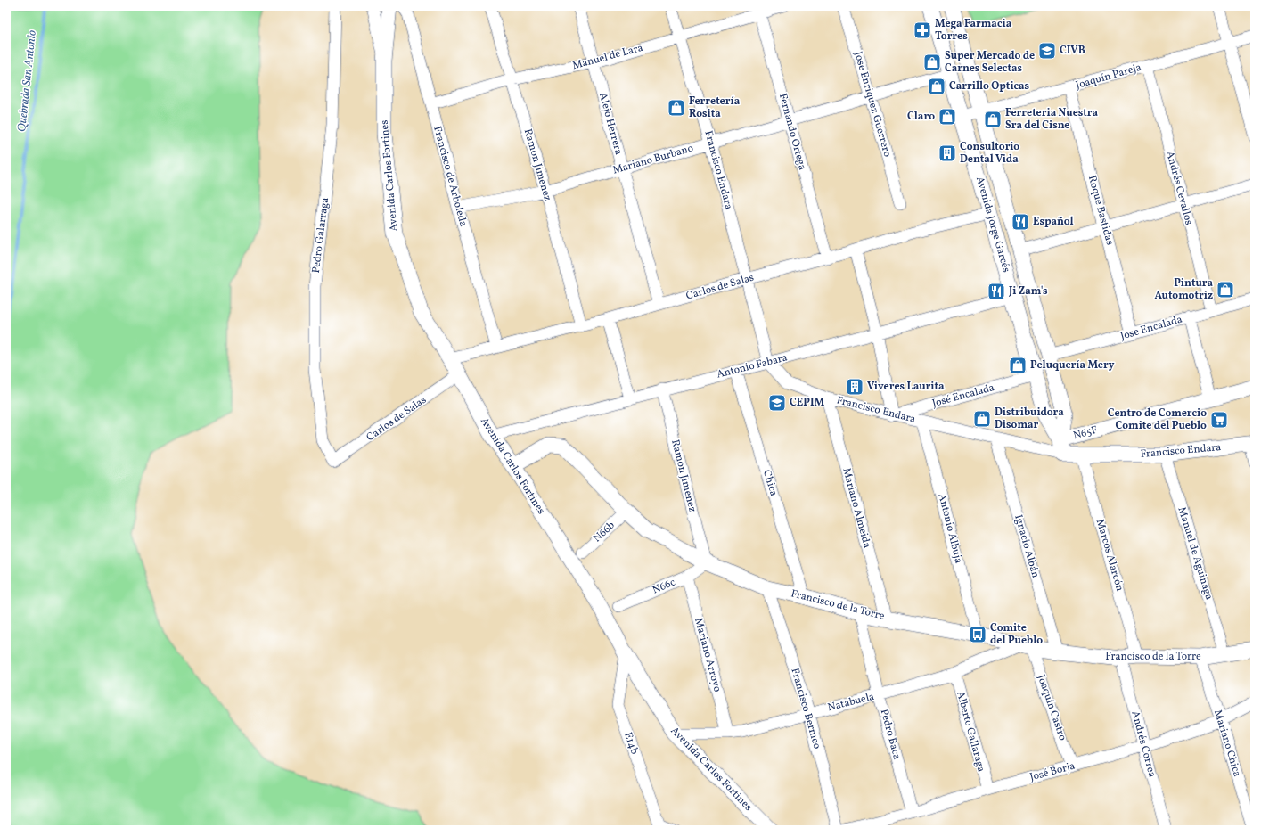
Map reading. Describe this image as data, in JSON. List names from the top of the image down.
{
  "streets": {
    "street": [
      "Manuel de Lara",
      "Joaquín Pareja",
      "Jose Enriquez Guerrero",
      "Alejo Herrera",
      "Fernando Ortega",
      "Mariano Burbano",
      "Ramon Jimenez",
      "Francisco Endara",
      "Avenida Carlos Fortines",
      "Francisco de Arboleda",
      "Andrés Cevallos",
      "Roque Bastidas",
      "Avenida Jorge Garcés",
      "Pedro Galarraga",
      "Carlos de Salas",
      "Jose Encalada",
      "Antonio Fabara",
      "José Encalada",
      "N65F",
      "Chica",
      "Mariano Almeida",
      "Antonio Albuja",
      "N66b",
      "Ignacio Albán",
      "Manuel de Aguinaga",
      "Marcos Alarcón",
      "N66c",
      "Francisco de la Torre",
      "Mariano Arroyo",
      "Natabuela",
      "Joaquín Castro",
      "Francisco Bermeo",
      "Alberto Gallaraga",
      "Pedro Baca",
      "E14b",
      "Mariano Chica",
      "Andrés Correa",
      "José Borja"
    ]
  },
  "crossings": [
    ["Manuel de Lara", "Alejo Herrera"],
    ["Manuel de Lara", "Fernando Ortega"],
    ["Manuel de Lara", "Ramon Jimenez"],
    ["Manuel de Lara", "Francisco Endara"],
    ["Manuel de Lara", "Francisco de Arboleda"],
    ["Joaquín Pareja", "Andrés Cevallos"],
    ["Joaquín Pareja", "Roque Bastidas"],
    ["Joaquín Pareja", "Avenida Jorge Garcés"],
    ["Jose Enriquez Guerrero", "Mariano Burbano"],
    ["Alejo Herrera", "Mariano Burbano"],
    ["Alejo Herrera", "Carlos de Salas"],
    ["Fernando Ortega", "Mariano Burbano"],
    ["Fernando Ortega", "Carlos de Salas"],
    ["Mariano Burbano", "Ramon Jimenez"],
    ["Mariano Burbano", "Francisco Endara"],
    ["Mariano Burbano", "Francisco de Arboleda"],
    ["Mariano Burbano", "Avenida Jorge Garcés"],
    ["Ramon Jimenez", "Carlos de Salas"],
    ["Ramon Jimenez", "Antonio Fabara"],
    ["Ramon Jimenez", "N66c"],
    ["Ramon Jimenez", "Francisco de la Torre"],
    ["Francisco Endara", "Avenida Jorge Garcés"],
    ["Francisco Endara", "Carlos de Salas"],
    ["Francisco Endara", "Antonio Fabara"],
    ["Francisco Endara", "José Encalada"],
    ["Francisco Endara", "N65F"],
    ["Francisco Endara", "Mariano Almeida"],
    ["Francisco Endara", "Antonio Albuja"],
    ["Francisco Endara", "Ignacio Albán"],
    ["Francisco Endara", "Manuel de Aguinaga"],
    ["Francisco Endara", "Marcos Alarcón"],
    ["Avenida Carlos Fortines", "Carlos de Salas"],
    ["Avenida Carlos Fortines", "Antonio Fabara"],
    ["Avenida Carlos Fortines", "Francisco de la Torre"],
    ["Avenida Carlos Fortines", "Natabuela"],
    ["Avenida Carlos Fortines", "E14b"],
    ["Francisco de Arboleda", "Carlos de Salas"],
    ["Andrés Cevallos", "Jose Encalada"],
    ["Roque Bastidas", "Jose Encalada"],
    ["Avenida Jorge Garcés", "Carlos de Salas"],
    ["Avenida Jorge Garcés", "Jose Encalada"],
    ["Avenida Jorge Garcés", "Antonio Fabara"],
    ["Avenida Jorge Garcés", "José Encalada"],
    ["Avenida Jorge Garcés", "N65F"],
    ["Pedro Galarraga", "Carlos de Salas"],
    ["Antonio Fabara", "Chica"],
    ["Chica", "Francisco de la Torre"],
    ["Mariano Almeida", "Francisco de la Torre"],
    ["Antonio Albuja", "Francisco de la Torre"],
    ["N66b", "Francisco de la Torre"],
    ["Ignacio Albán", "Francisco de la Torre"],
    ["Manuel de Aguinaga", "Francisco de la Torre"],
    ["Marcos Alarcón", "Francisco de la Torre"],
    ["N66c", "Francisco de la Torre"],
    ["N66c", "Mariano Arroyo"],
    ["Francisco de la Torre", "Natabuela"],
    ["Francisco de la Torre", "Joaquín Castro"],
    ["Francisco de la Torre", "Francisco Bermeo"],
    ["Francisco de la Torre", "Pedro Baca"],
    ["Francisco de la Torre", "Mariano Chica"],
    ["Francisco de la Torre", "Andrés Correa"],
    ["Mariano Arroyo", "Natabuela"],
    ["Natabuela", "Joaquín Castro"],
    ["Natabuela", "Francisco Bermeo"],
    ["Natabuela", "Alberto Gallaraga"],
    ["Natabuela", "Pedro Baca"],
    ["Joaquín Castro", "José Borja"],
    ["Alberto Gallaraga", "José Borja"],
    ["Pedro Baca", "José Borja"],
    ["Mariano Chica", "José Borja"],
    ["Andrés Correa", "José Borja"]
  ],
  "water": ["Quebrada San Antonio"],
  "places": {
    "pharmacy": ["Mega Farmacia Torres"],
    "school or university": ["CIVB", "CEPIM"],
    "shop": [
      "Super Mercado de Carnes Selectas",
      "Carrillo Opticas",
      "Ferretería Rosita",
      "Claro",
      "Ferreteria Nuestra Sra del Cisne",
      "Pintura Automotriz",
      "Peluquería Mery",
      "Distribuidora Disomar"
    ],
    "building": ["Consultorio Dental Vida", "Viveres Laurita"],
    "restaurant": ["Español", "Ji Zam's"],
    "supermarket": ["Centro de Comercio Comite del Pueblo"],
    "bus stop": ["Comite del Pueblo"]
  }
}
